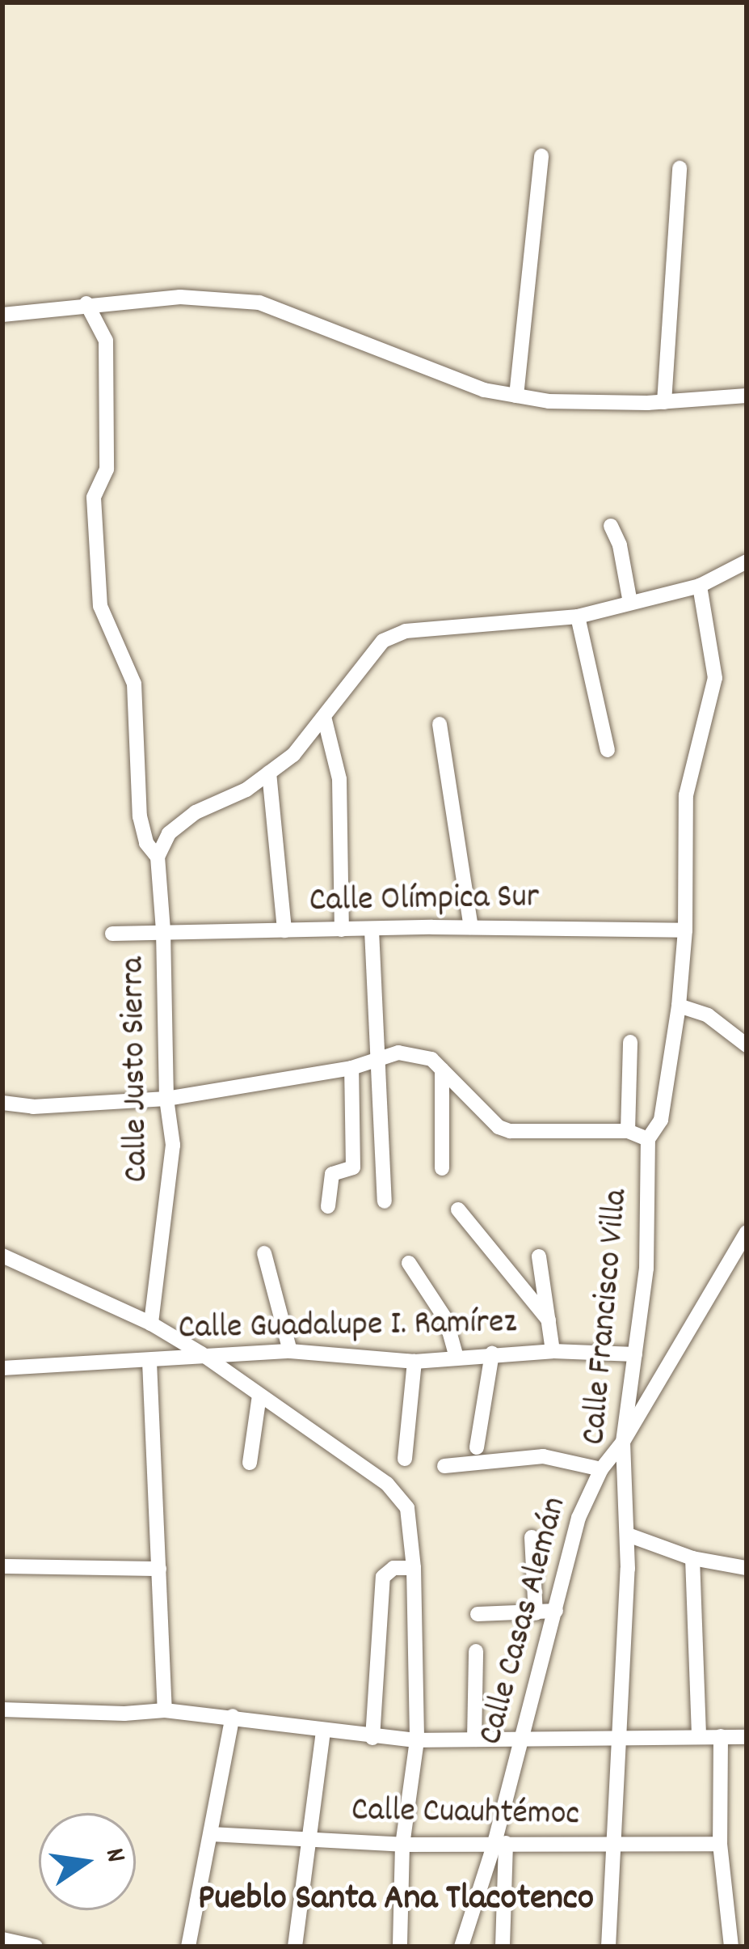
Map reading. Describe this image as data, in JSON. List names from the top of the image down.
{
  "streets": {
    "street": [
      "Calle Olímpica Sur",
      "Calle Justo Sierra",
      "Calle Francisco Villa",
      "Calle Guadalupe I. Ramírez",
      "Calle Casas Alemán",
      "Calle Cuauhtémoc"
    ]
  },
  "crossings": [
    ["Calle Olímpica Sur", "Calle Justo Sierra"],
    ["Calle Olímpica Sur", "Calle Francisco Villa"],
    ["Calle Francisco Villa", "Calle Guadalupe I. Ramírez"],
    ["Calle Francisco Villa", "Calle Casas Alemán"],
    ["Calle Francisco Villa", "Calle Cuauhtémoc"],
    ["Calle Casas Alemán", "Calle Cuauhtémoc"]
  ],
  "districts": ["Pueblo Santa Ana Tlacotenco"],
  "north": "right"
}
